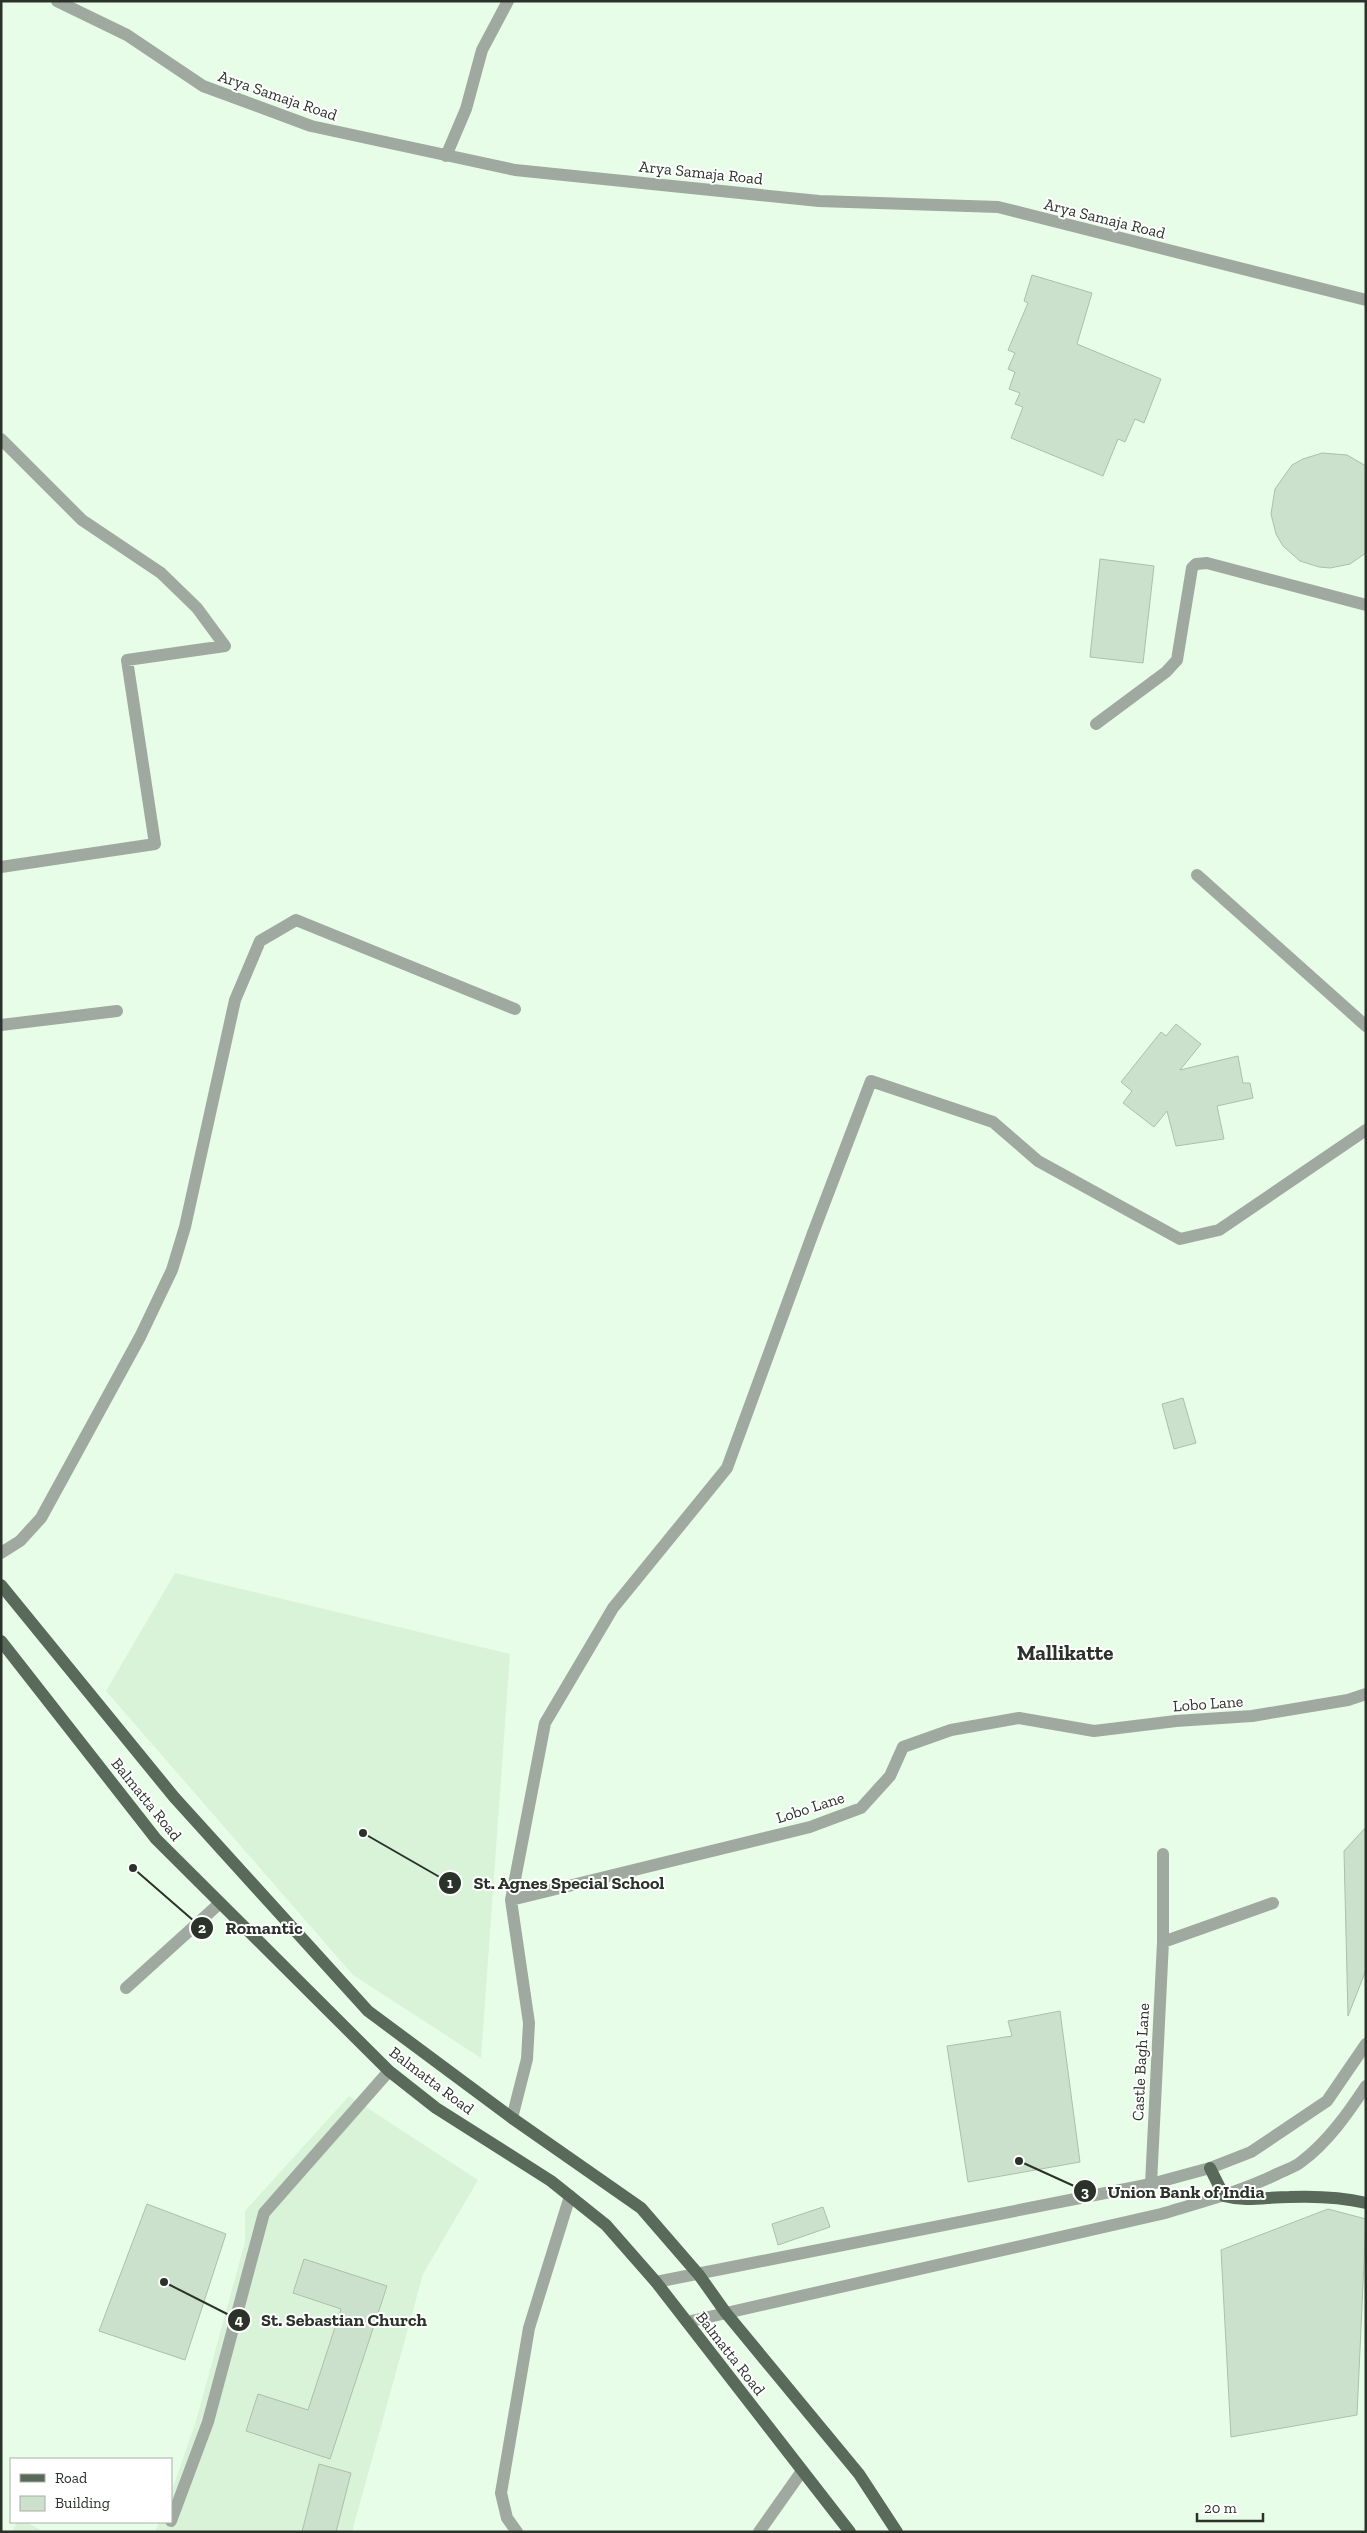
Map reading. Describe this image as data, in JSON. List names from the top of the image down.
{
  "streets": {
    "main road": ["Balmatta Road"],
    "street": ["Arya Samaja Road", "Lobo Lane", "Castle Bagh Lane"]
  },
  "districts": ["Mallikatte"],
  "places": [
    "St. Agnes Special School",
    "Romantic",
    "Union Bank of India",
    "St. Sebastian Church"
  ],
  "legend": ["Road", "Building"],
  "scale_bar": "20 m"
}
